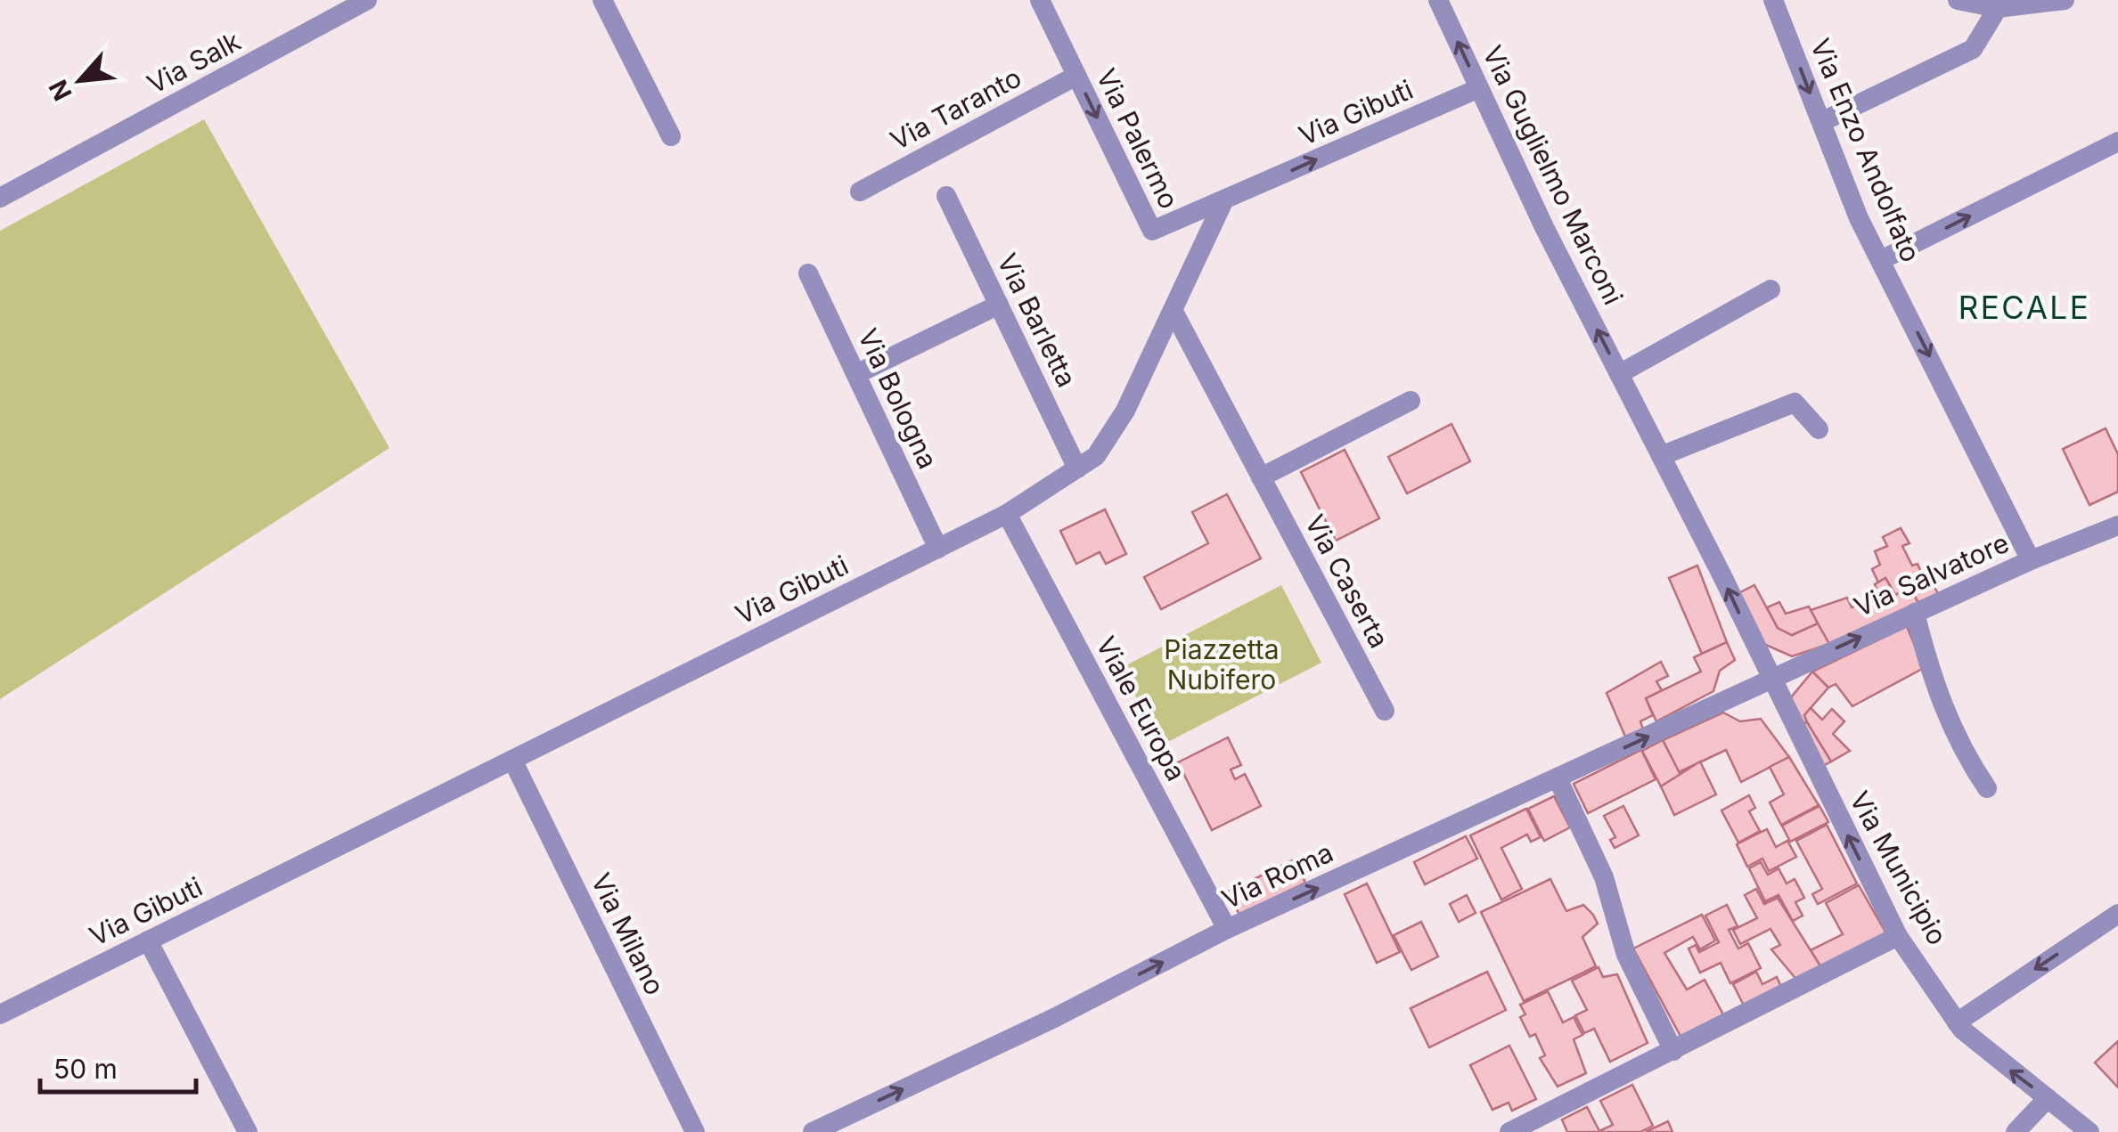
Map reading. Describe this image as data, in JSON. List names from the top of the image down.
{
  "streets": {
    "street": [
      "Via Salk",
      "Via Taranto",
      "Via Gibuti",
      "Via Palermo",
      "Via Enzo Andolfato",
      "Via Guglielmo Marconi",
      "Via Barletta",
      "Via Bologna",
      "Via Salvatore",
      "Via Caserta",
      "Viale Europa",
      "Via Municipio",
      "Via Roma",
      "Via Milano"
    ]
  },
  "crossings": [
    ["Via Taranto", "Via Palermo"],
    ["Via Gibuti", "Via Palermo"],
    ["Via Gibuti", "Via Guglielmo Marconi"],
    ["Via Gibuti", "Via Barletta"],
    ["Via Gibuti", "Via Bologna"],
    ["Via Gibuti", "Via Caserta"],
    ["Via Gibuti", "Viale Europa"],
    ["Via Gibuti", "Via Milano"],
    ["Via Enzo Andolfato", "Via Salvatore"],
    ["Via Guglielmo Marconi", "Via Salvatore"],
    ["Via Guglielmo Marconi", "Via Municipio"],
    ["Via Guglielmo Marconi", "Via Roma"],
    ["Via Salvatore", "Via Municipio"],
    ["Via Salvatore", "Via Roma"],
    ["Viale Europa", "Via Roma"],
    ["Via Municipio", "Via Roma"]
  ],
  "one_way": [
    "Via Enzo Andolfato",
    "Via Guglielmo Marconi",
    "Via Salvatore",
    "Via Roma"
  ],
  "districts": ["RECALE"],
  "parks": ["Piazzetta Nubifero"],
  "scale_bar": "50 m",
  "north": "bottom left"
}
